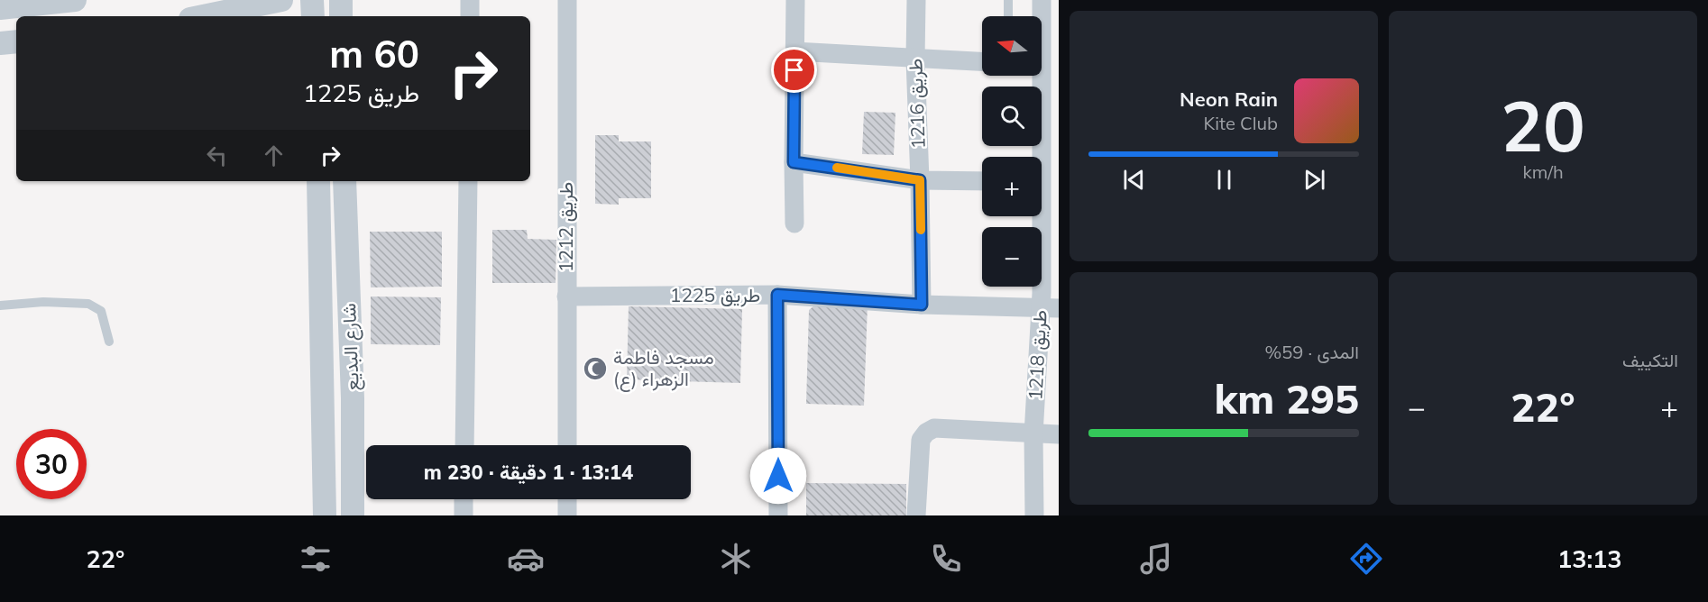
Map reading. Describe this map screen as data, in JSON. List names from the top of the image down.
{
  "streets": {
    "street": [
      "طريق 1216",
      "طريق 1212",
      "طريق 1225",
      "شارع البديع",
      "طريق 1218"
    ]
  },
  "crossings": [
    ["طريق 1216", "طريق 1225"],
    ["طريق 1212", "طريق 1225"],
    ["طريق 1225", "طريق 1218"]
  ],
  "places": {
    "mosque": ["مسجد فاطمة الزهراء (ع)"]
  },
  "north": "left",
  "page": {
    "tile": [
      ["20", "km/h"],
      "التكييف",
      ["المدى · 59%", "295 km"]
    ],
    "map_buttons": ["+", "−"],
    "turn": ["60 m", "طريق 1225"],
    "song": ["Neon Rain", "Kite Club"],
    "heat": ["−", "22°", "+"],
    "limit": "30",
    "trip": "13:14 · 1 دقيقة · 230 m",
    "tabs": ["13:13", "22°"]
  }
}
